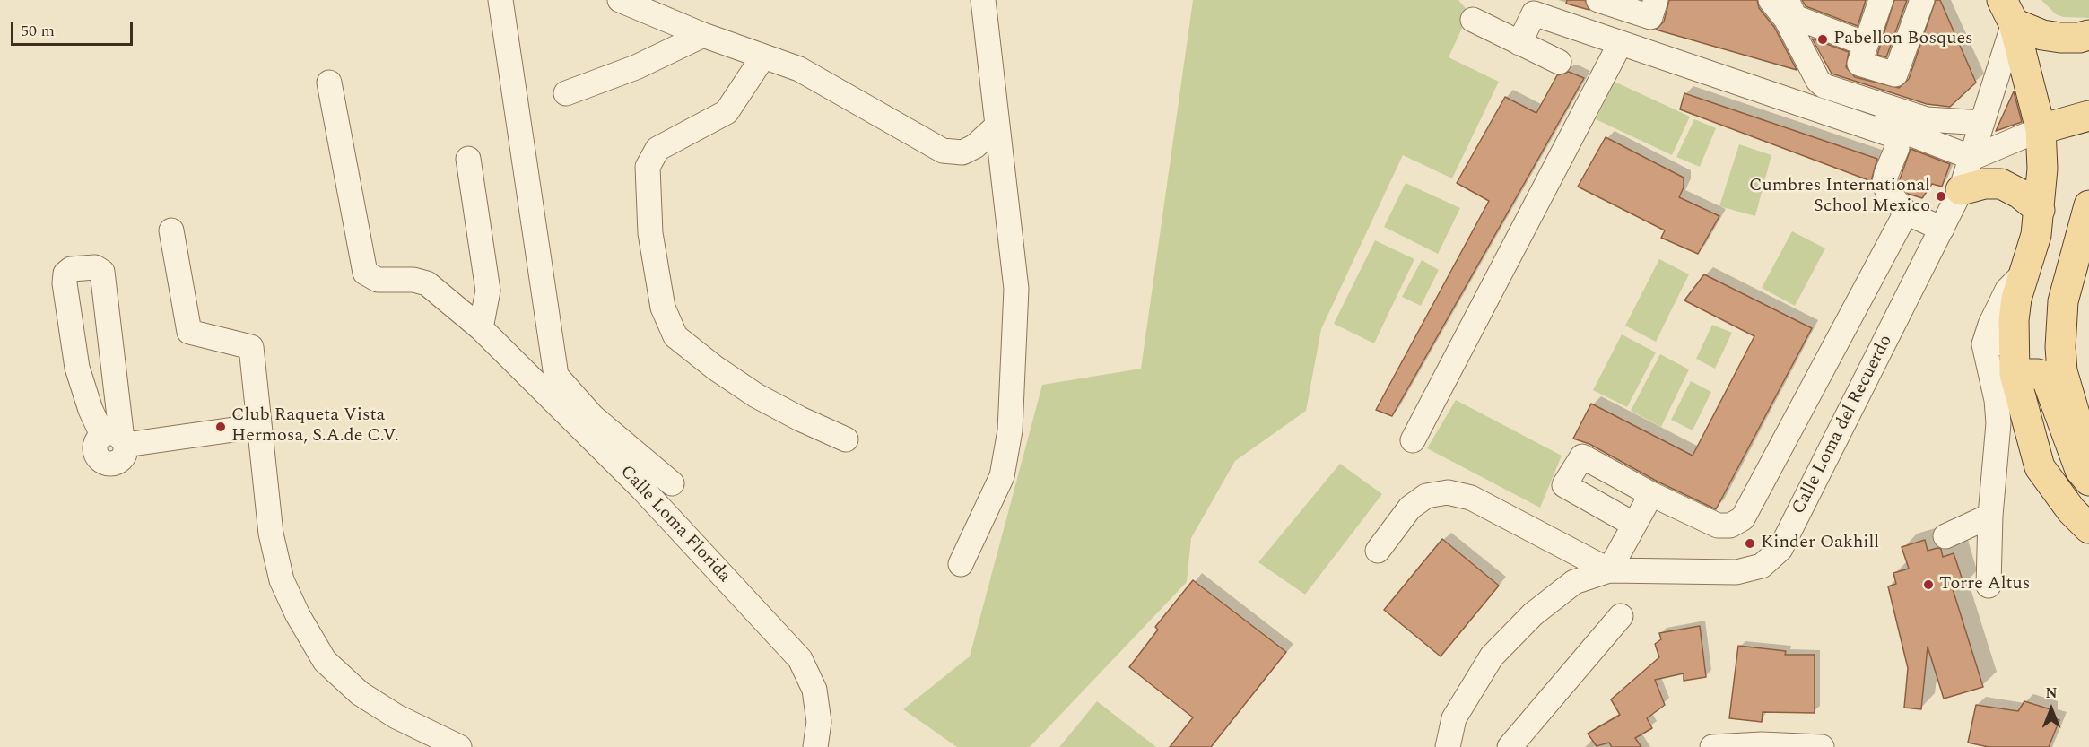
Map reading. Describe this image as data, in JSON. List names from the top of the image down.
{
  "streets": {
    "street": ["Calle Loma del Recuerdo", "Calle Loma Florida"]
  },
  "places": [
    "Pabellon Bosques",
    "Cumbres International School Mexico",
    "Club Raqueta Vista Hermosa, S.A.de C.V.",
    "Kinder Oakhill",
    "Torre Altus"
  ],
  "scale_bar": "50 m",
  "north": "top"
}
